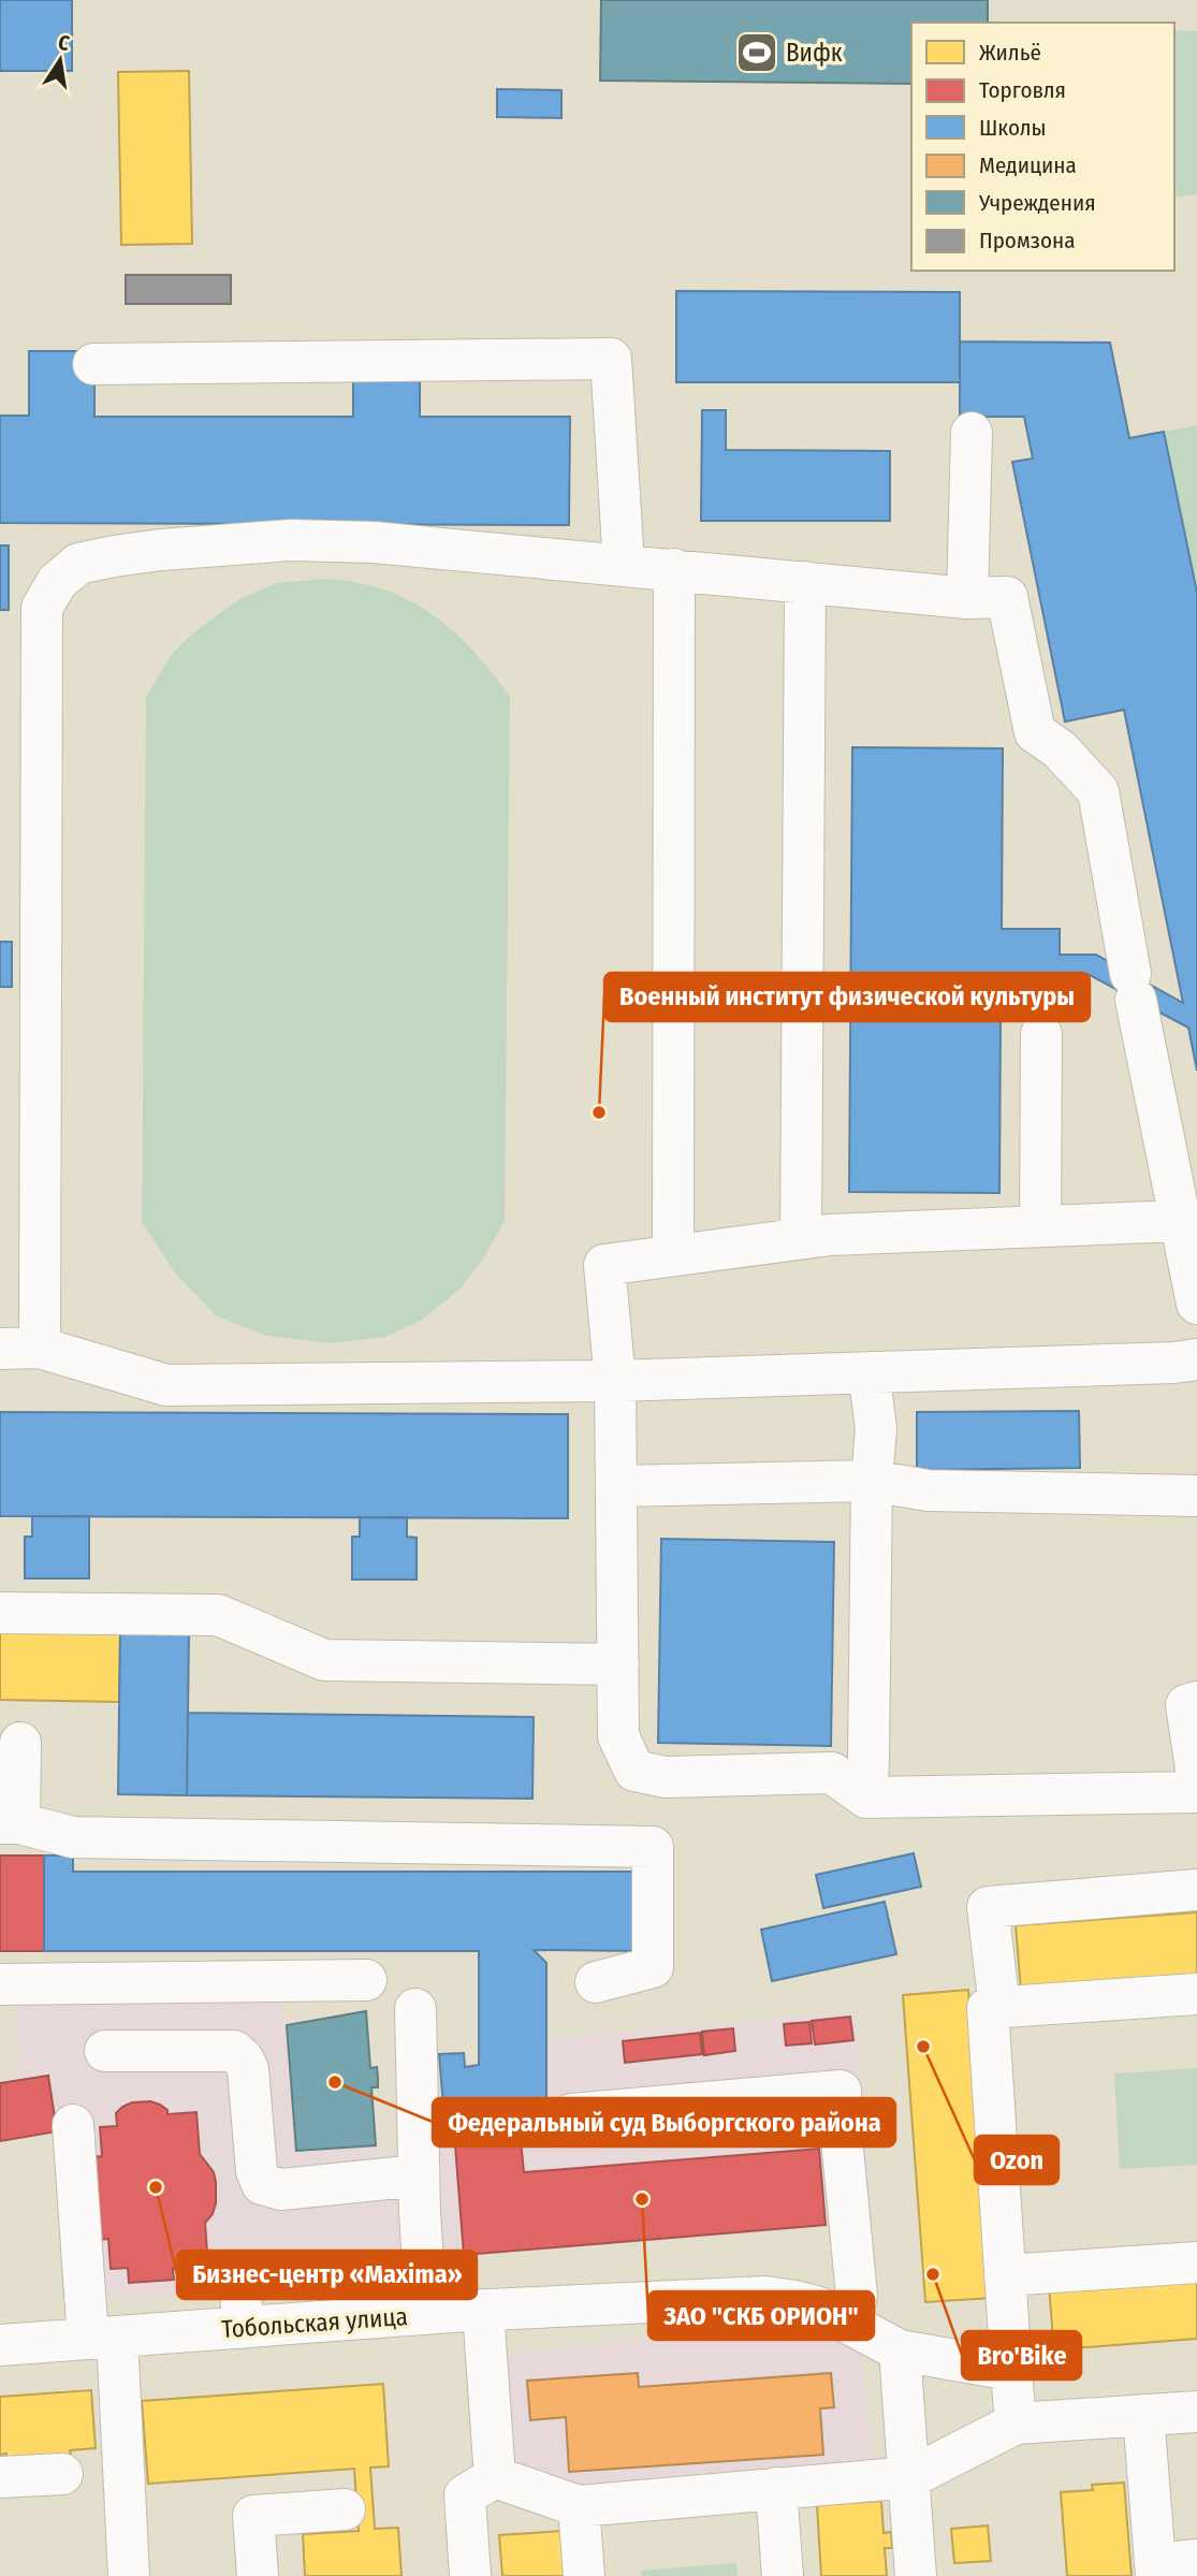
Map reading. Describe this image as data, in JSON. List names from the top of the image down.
{
  "streets": {
    "street": ["Тобольская улица"]
  },
  "places": {
    "sports": ["Вифк"],
    "other": [
      "Военный институт физической культуры",
      "Ozon",
      "Федеральный суд Выборгского района",
      "Бизнес-центр «Maxima»",
      "ЗАО \"СКБ ОРИОН\"",
      "Bro'Bike"
    ]
  },
  "legend": [
    "Жильё",
    "Торговля",
    "Школы",
    "Медицина",
    "Учреждения",
    "Промзона"
  ],
  "north": "top"
}
